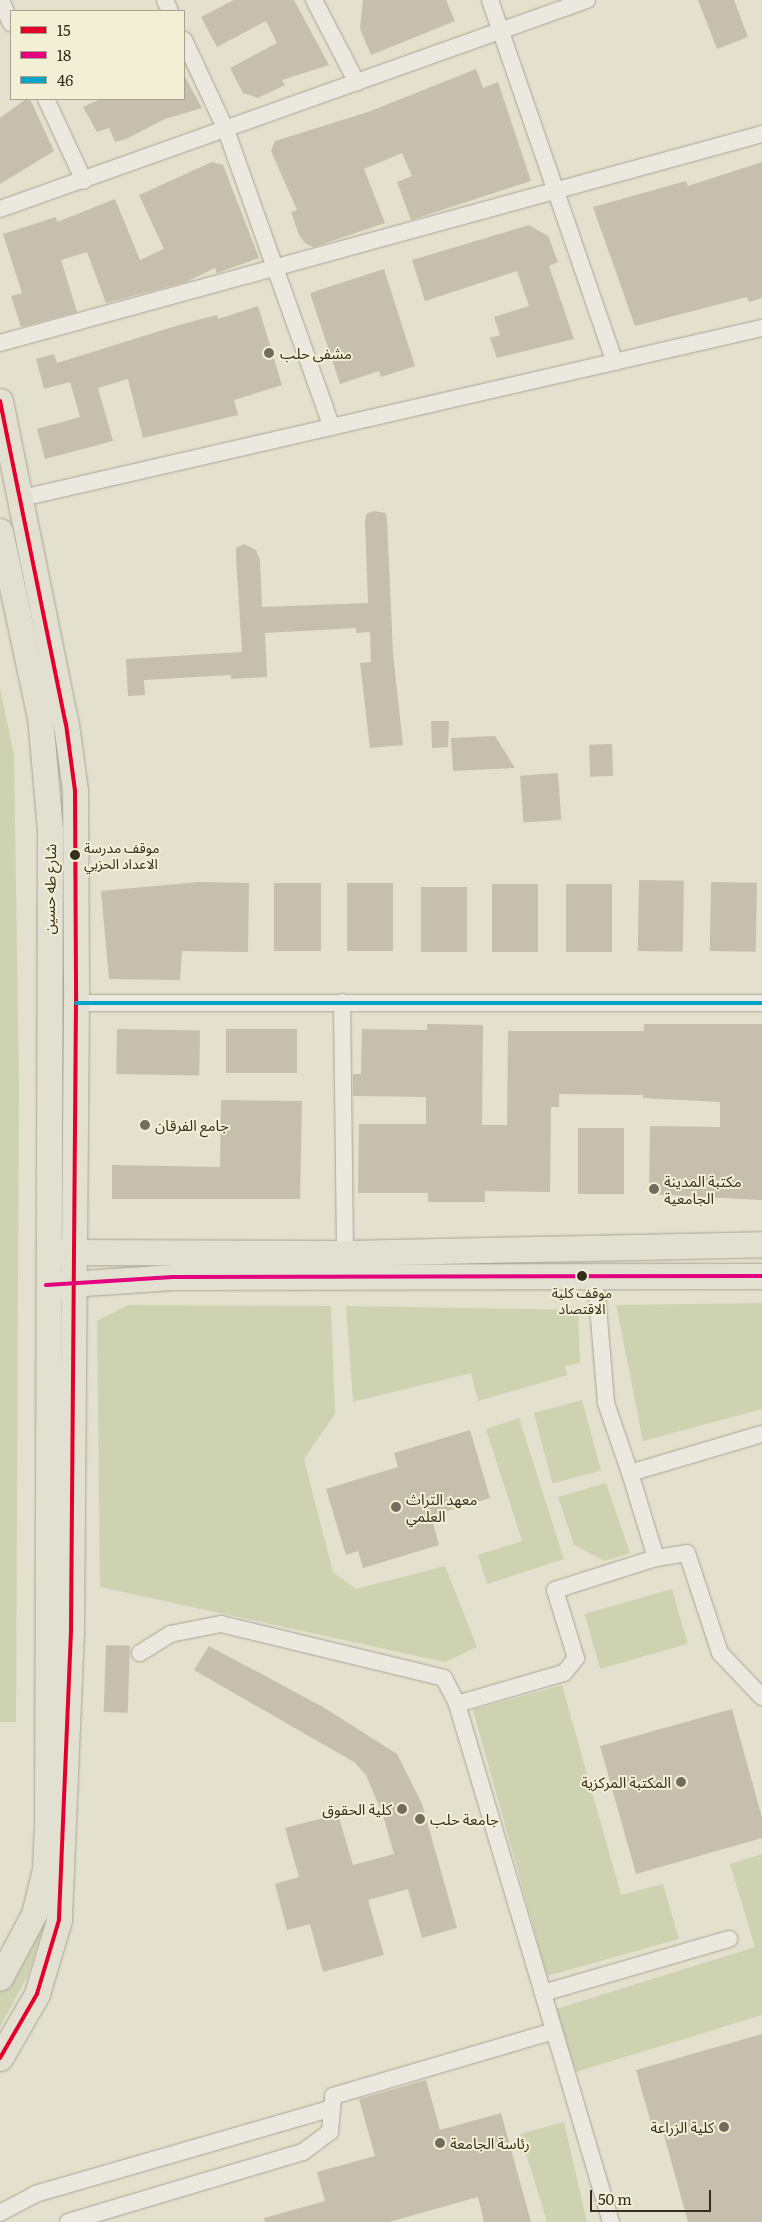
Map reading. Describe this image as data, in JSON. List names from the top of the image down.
{
  "streets": {
    "main road": ["شارع طه حسين"]
  },
  "places": [
    "مشفى حلب",
    "موقف مدرسة الاعداد الحزبي",
    "جامع الفرقان",
    "مكتبة المدينة الجامعية",
    "موقف كلية الاقتصاد",
    "معهد التراث العلمي",
    "المكتبة المركزية",
    "كلية الحقوق",
    "جامعة حلب",
    "كلية الزراعة",
    "رئاسة الجامعة"
  ],
  "lines": ["transit line 15", "transit line 46", "transit line 18"],
  "legend": ["15", "18", "46"],
  "scale_bar": "50 m"
}
